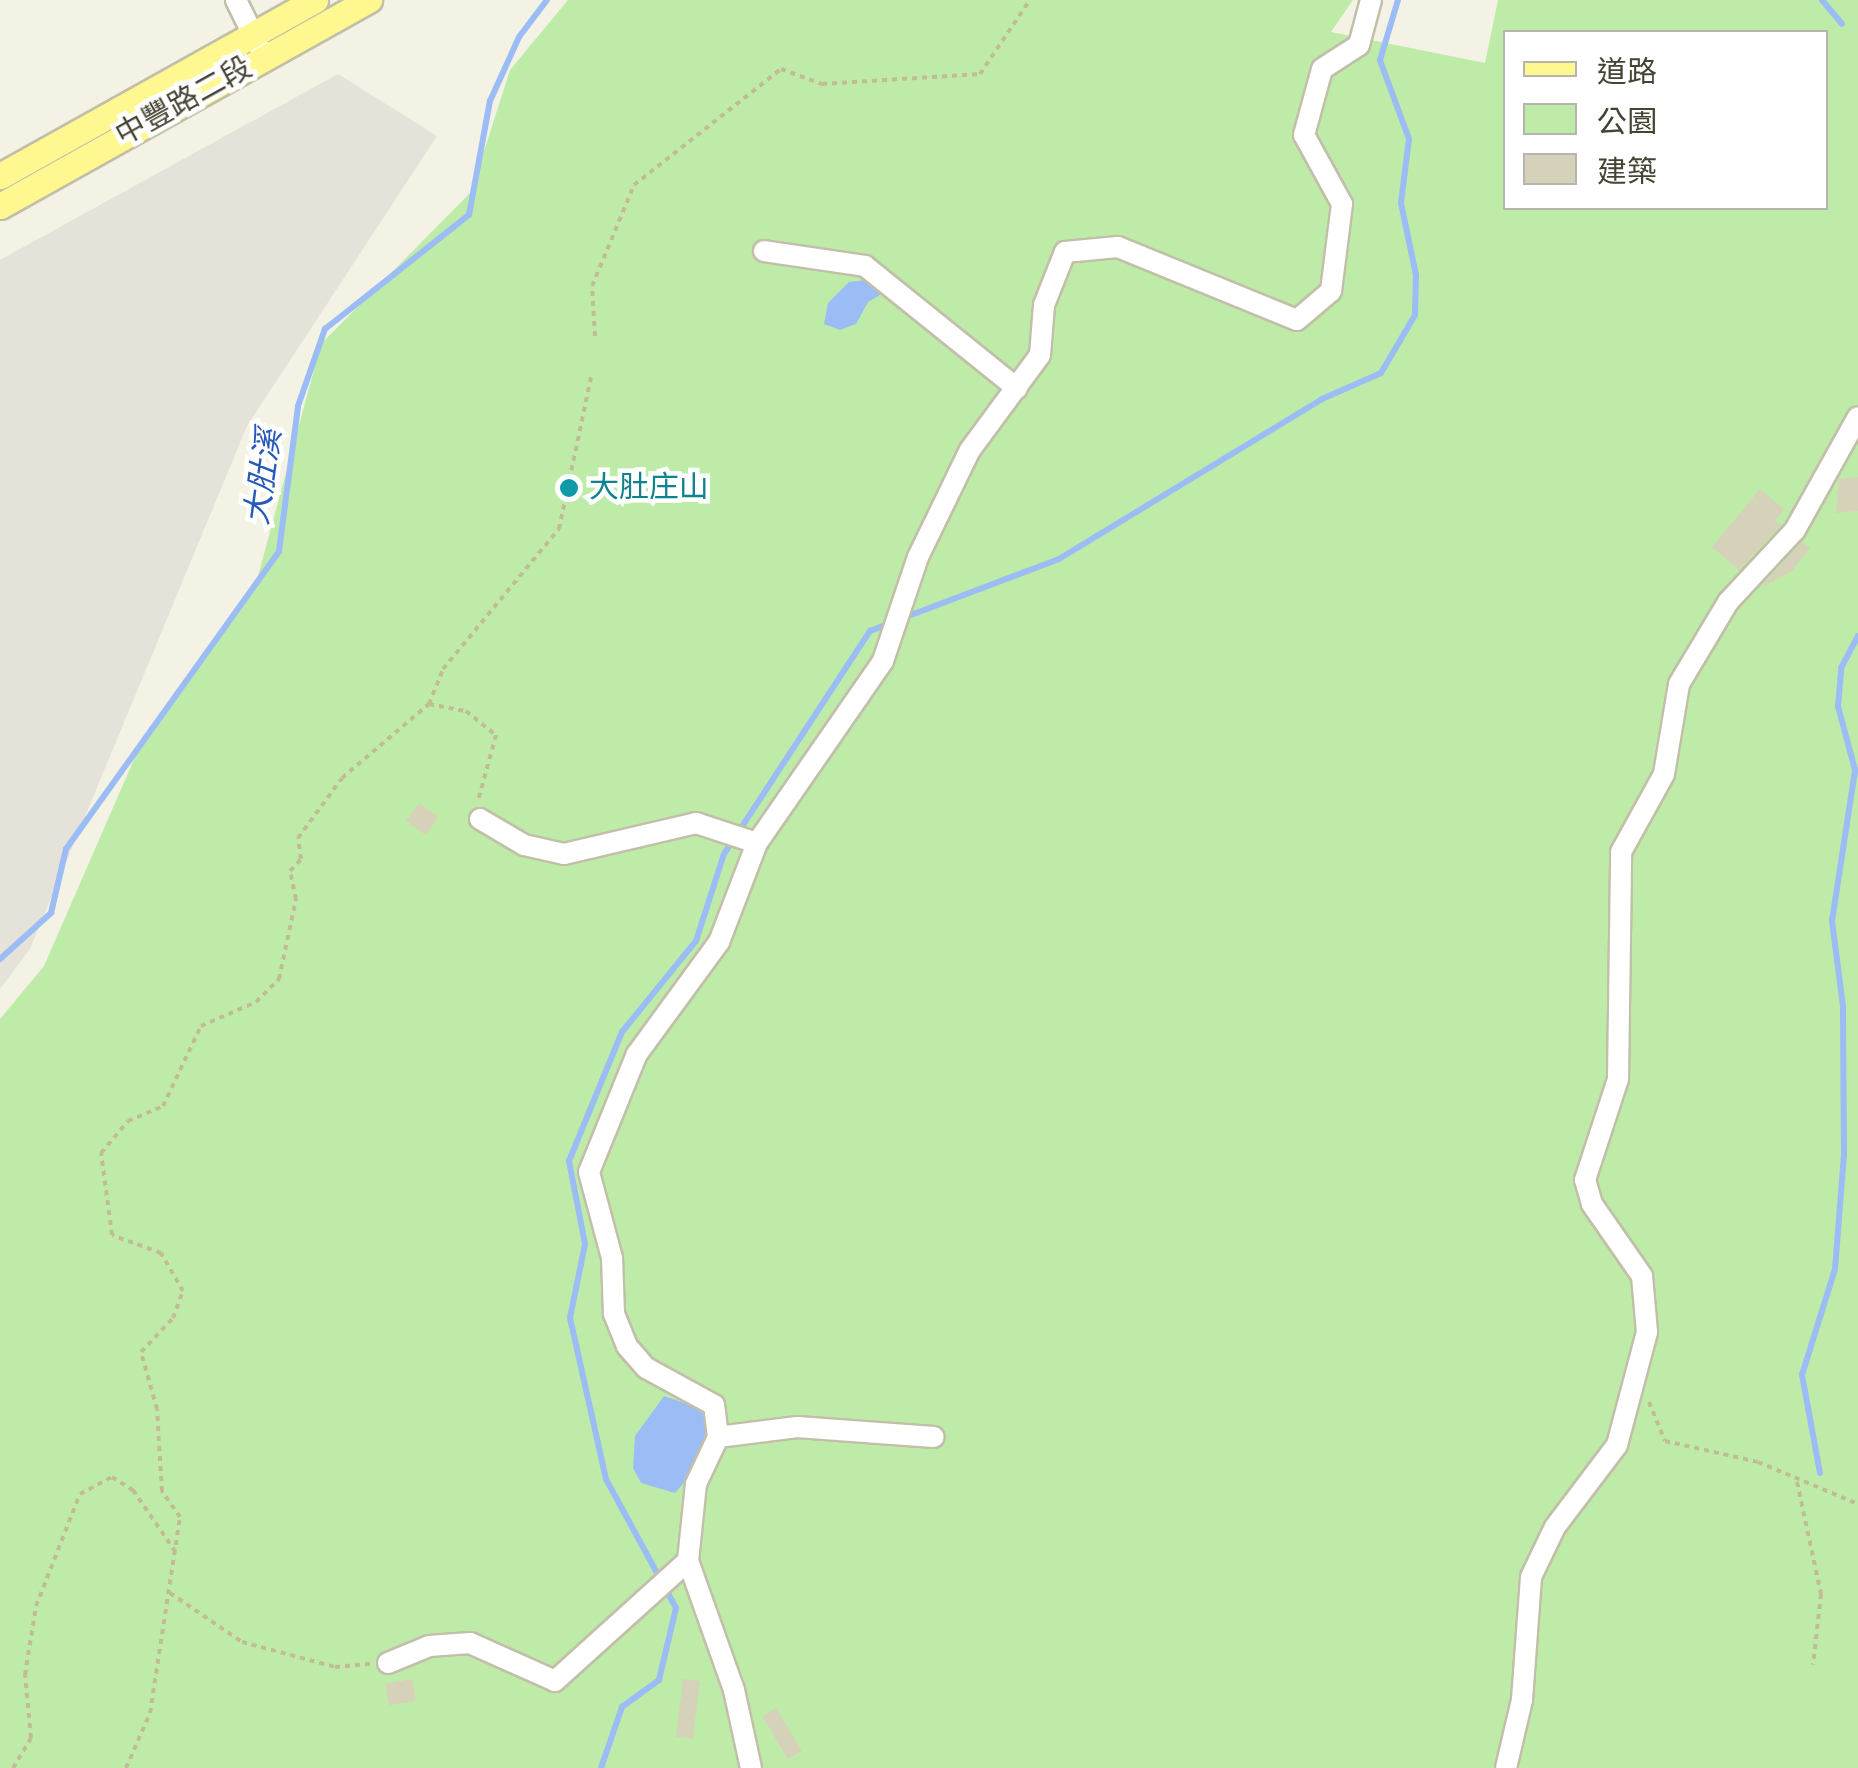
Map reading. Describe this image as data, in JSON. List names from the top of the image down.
{
  "streets": {
    "main road": ["中豐路二段"]
  },
  "water": ["大肚溪"],
  "places": ["大肚庄山"],
  "legend": ["道路", "公園", "建築"]
}
